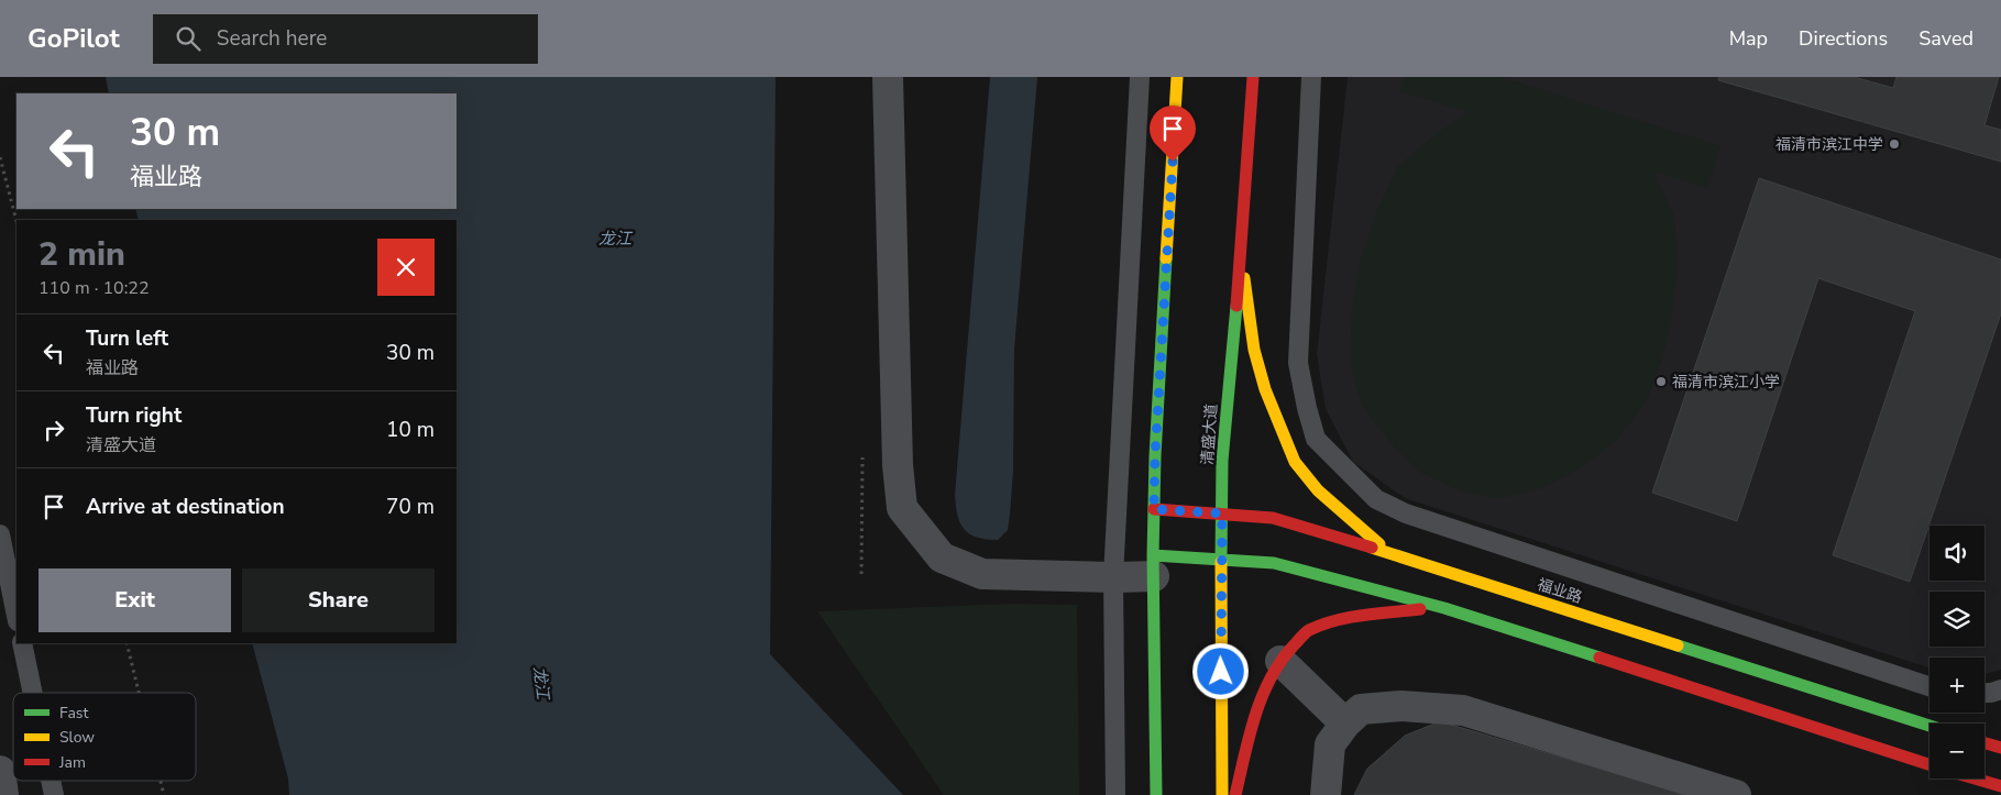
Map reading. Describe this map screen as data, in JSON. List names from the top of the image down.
{
  "streets": {
    "street": ["清盛大道", "福业路"]
  },
  "crossings": [
    ["清盛大道", "福业路"]
  ],
  "water": ["龙江"],
  "places": ["福清市滨江中学", "福清市滨江小学"],
  "legend": ["Fast", "Slow", "Jam"],
  "page": {
    "header": "GoPilot",
    "search": "Search here",
    "nav": ["Map", "Directions", "Saved"],
    "turn": ["30 m", "福业路"],
    "heading": ["2 min", "110 m · 10:22"],
    "list": [
      {
        "name": "Turn left",
        "note": "福业路",
        "value": "30 m"
      },
      {
        "name": "Turn right",
        "note": "清盛大道",
        "value": "10 m"
      },
      {
        "name": "Arrive at destination",
        "value": "70 m"
      }
    ],
    "map_buttons": ["+", "−"],
    "buttons": ["Exit", "Share"]
  }
}
